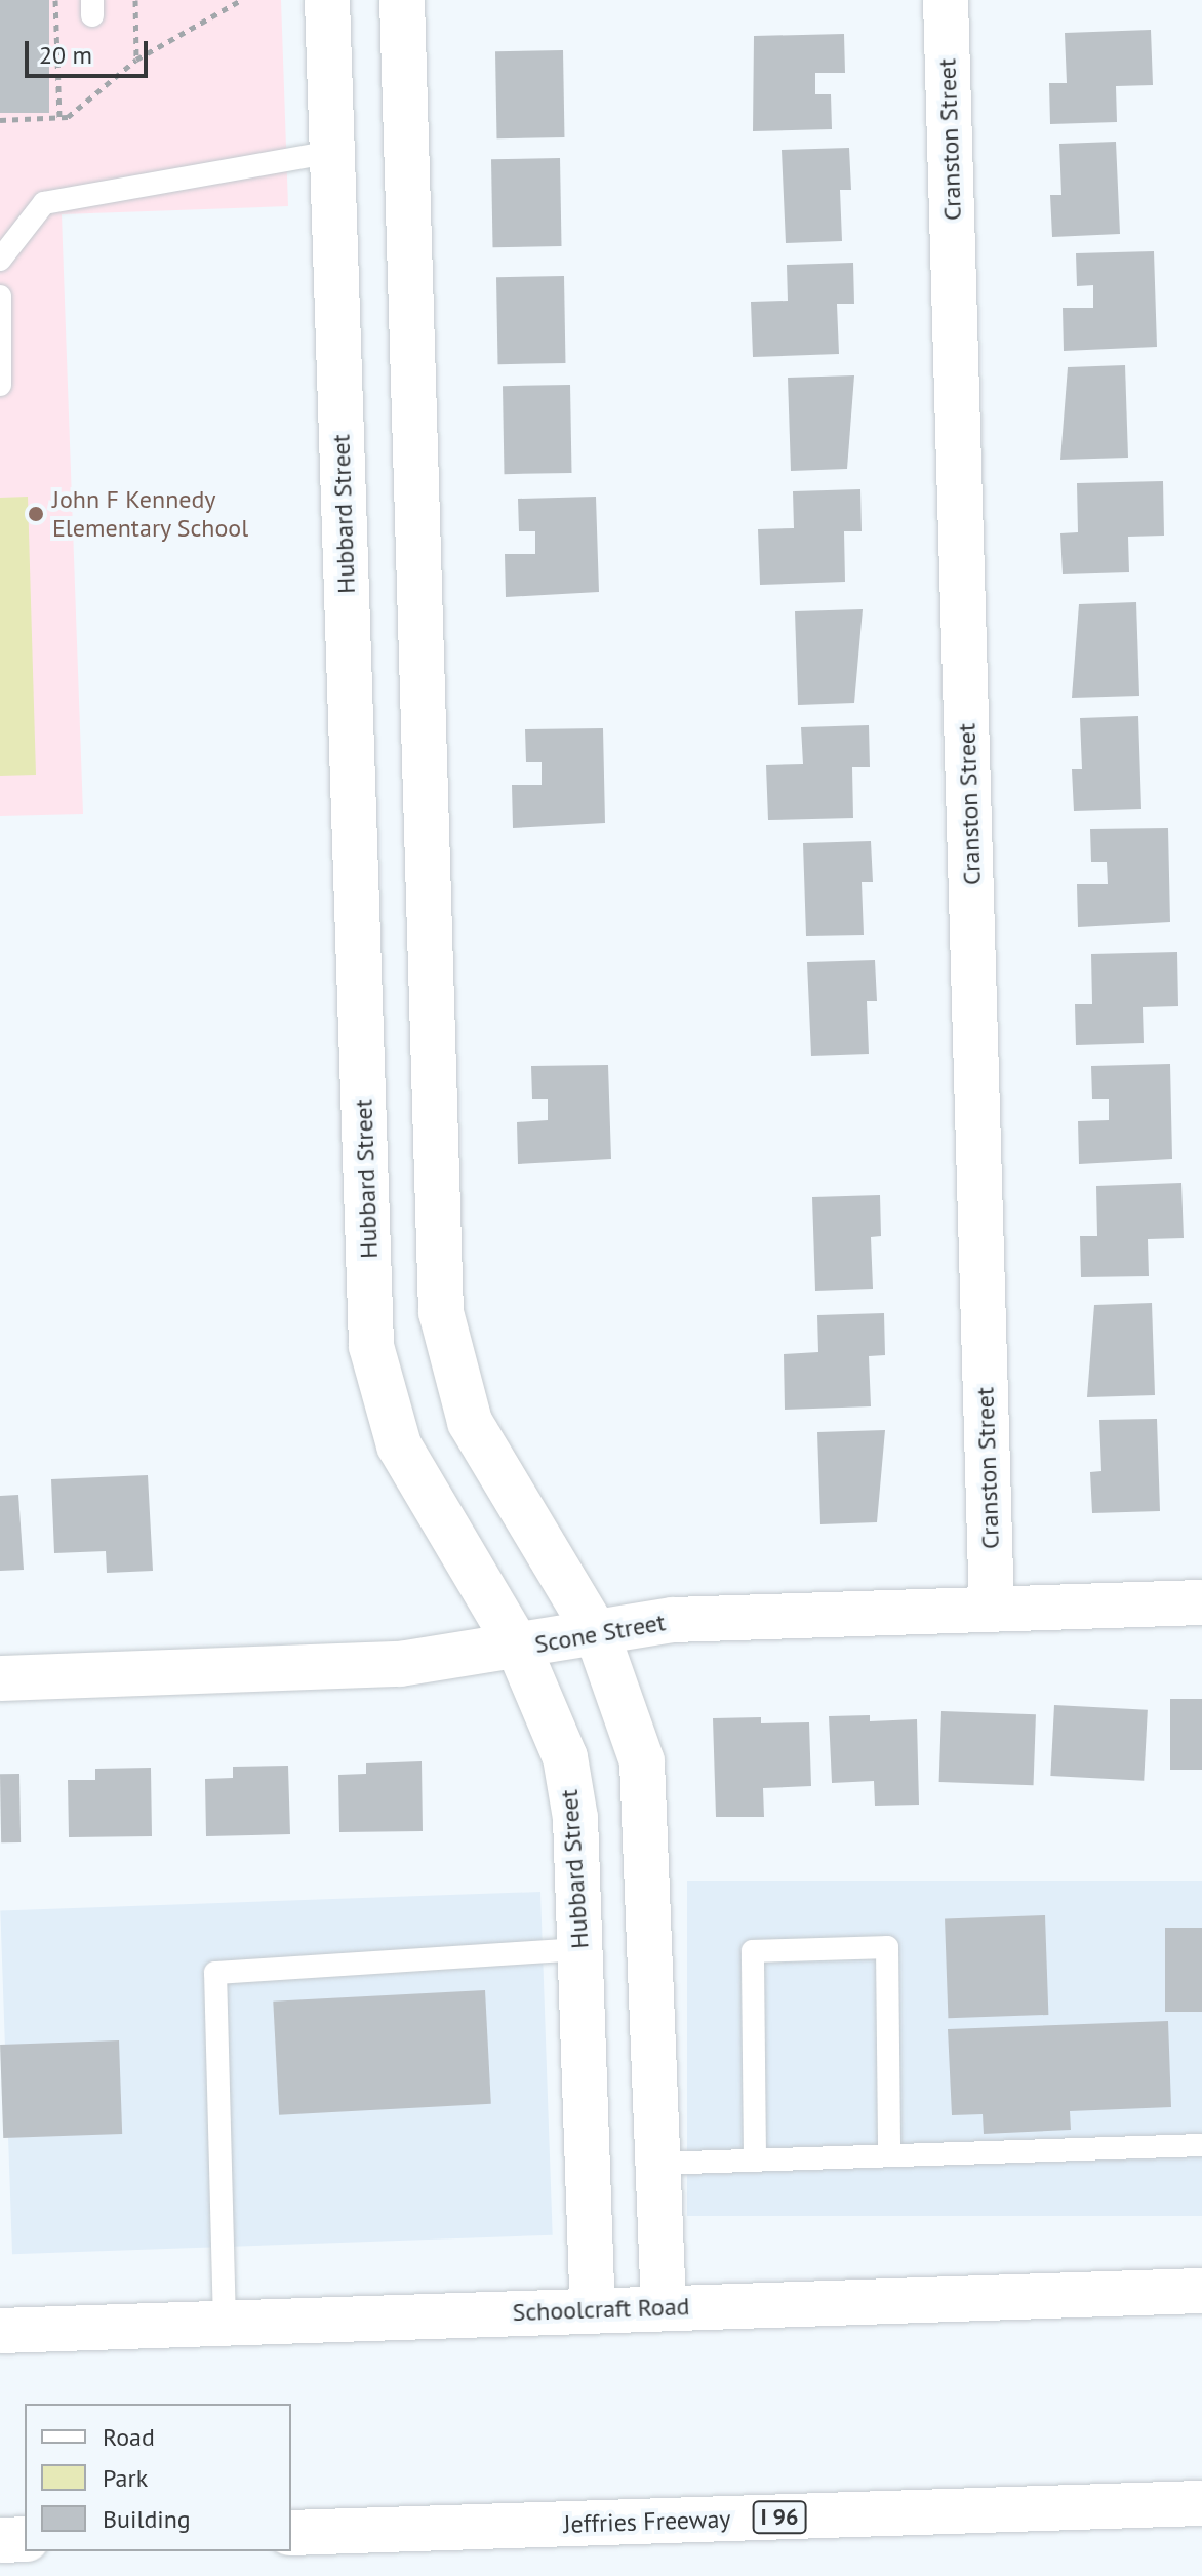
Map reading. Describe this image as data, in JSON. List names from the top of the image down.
{
  "streets": {
    "main road": [
      "Cranston Street",
      "Hubbard Street",
      "Scone Street",
      "Schoolcraft Road",
      "I 96",
      "Jeffries Freeway"
    ]
  },
  "crossings": [
    ["Cranston Street", "Scone Street"],
    ["Hubbard Street", "Scone Street"],
    ["Hubbard Street", "Schoolcraft Road"]
  ],
  "places": ["John F Kennedy Elementary School"],
  "legend": ["Road", "Park", "Building"],
  "scale_bar": "20 m"
}
